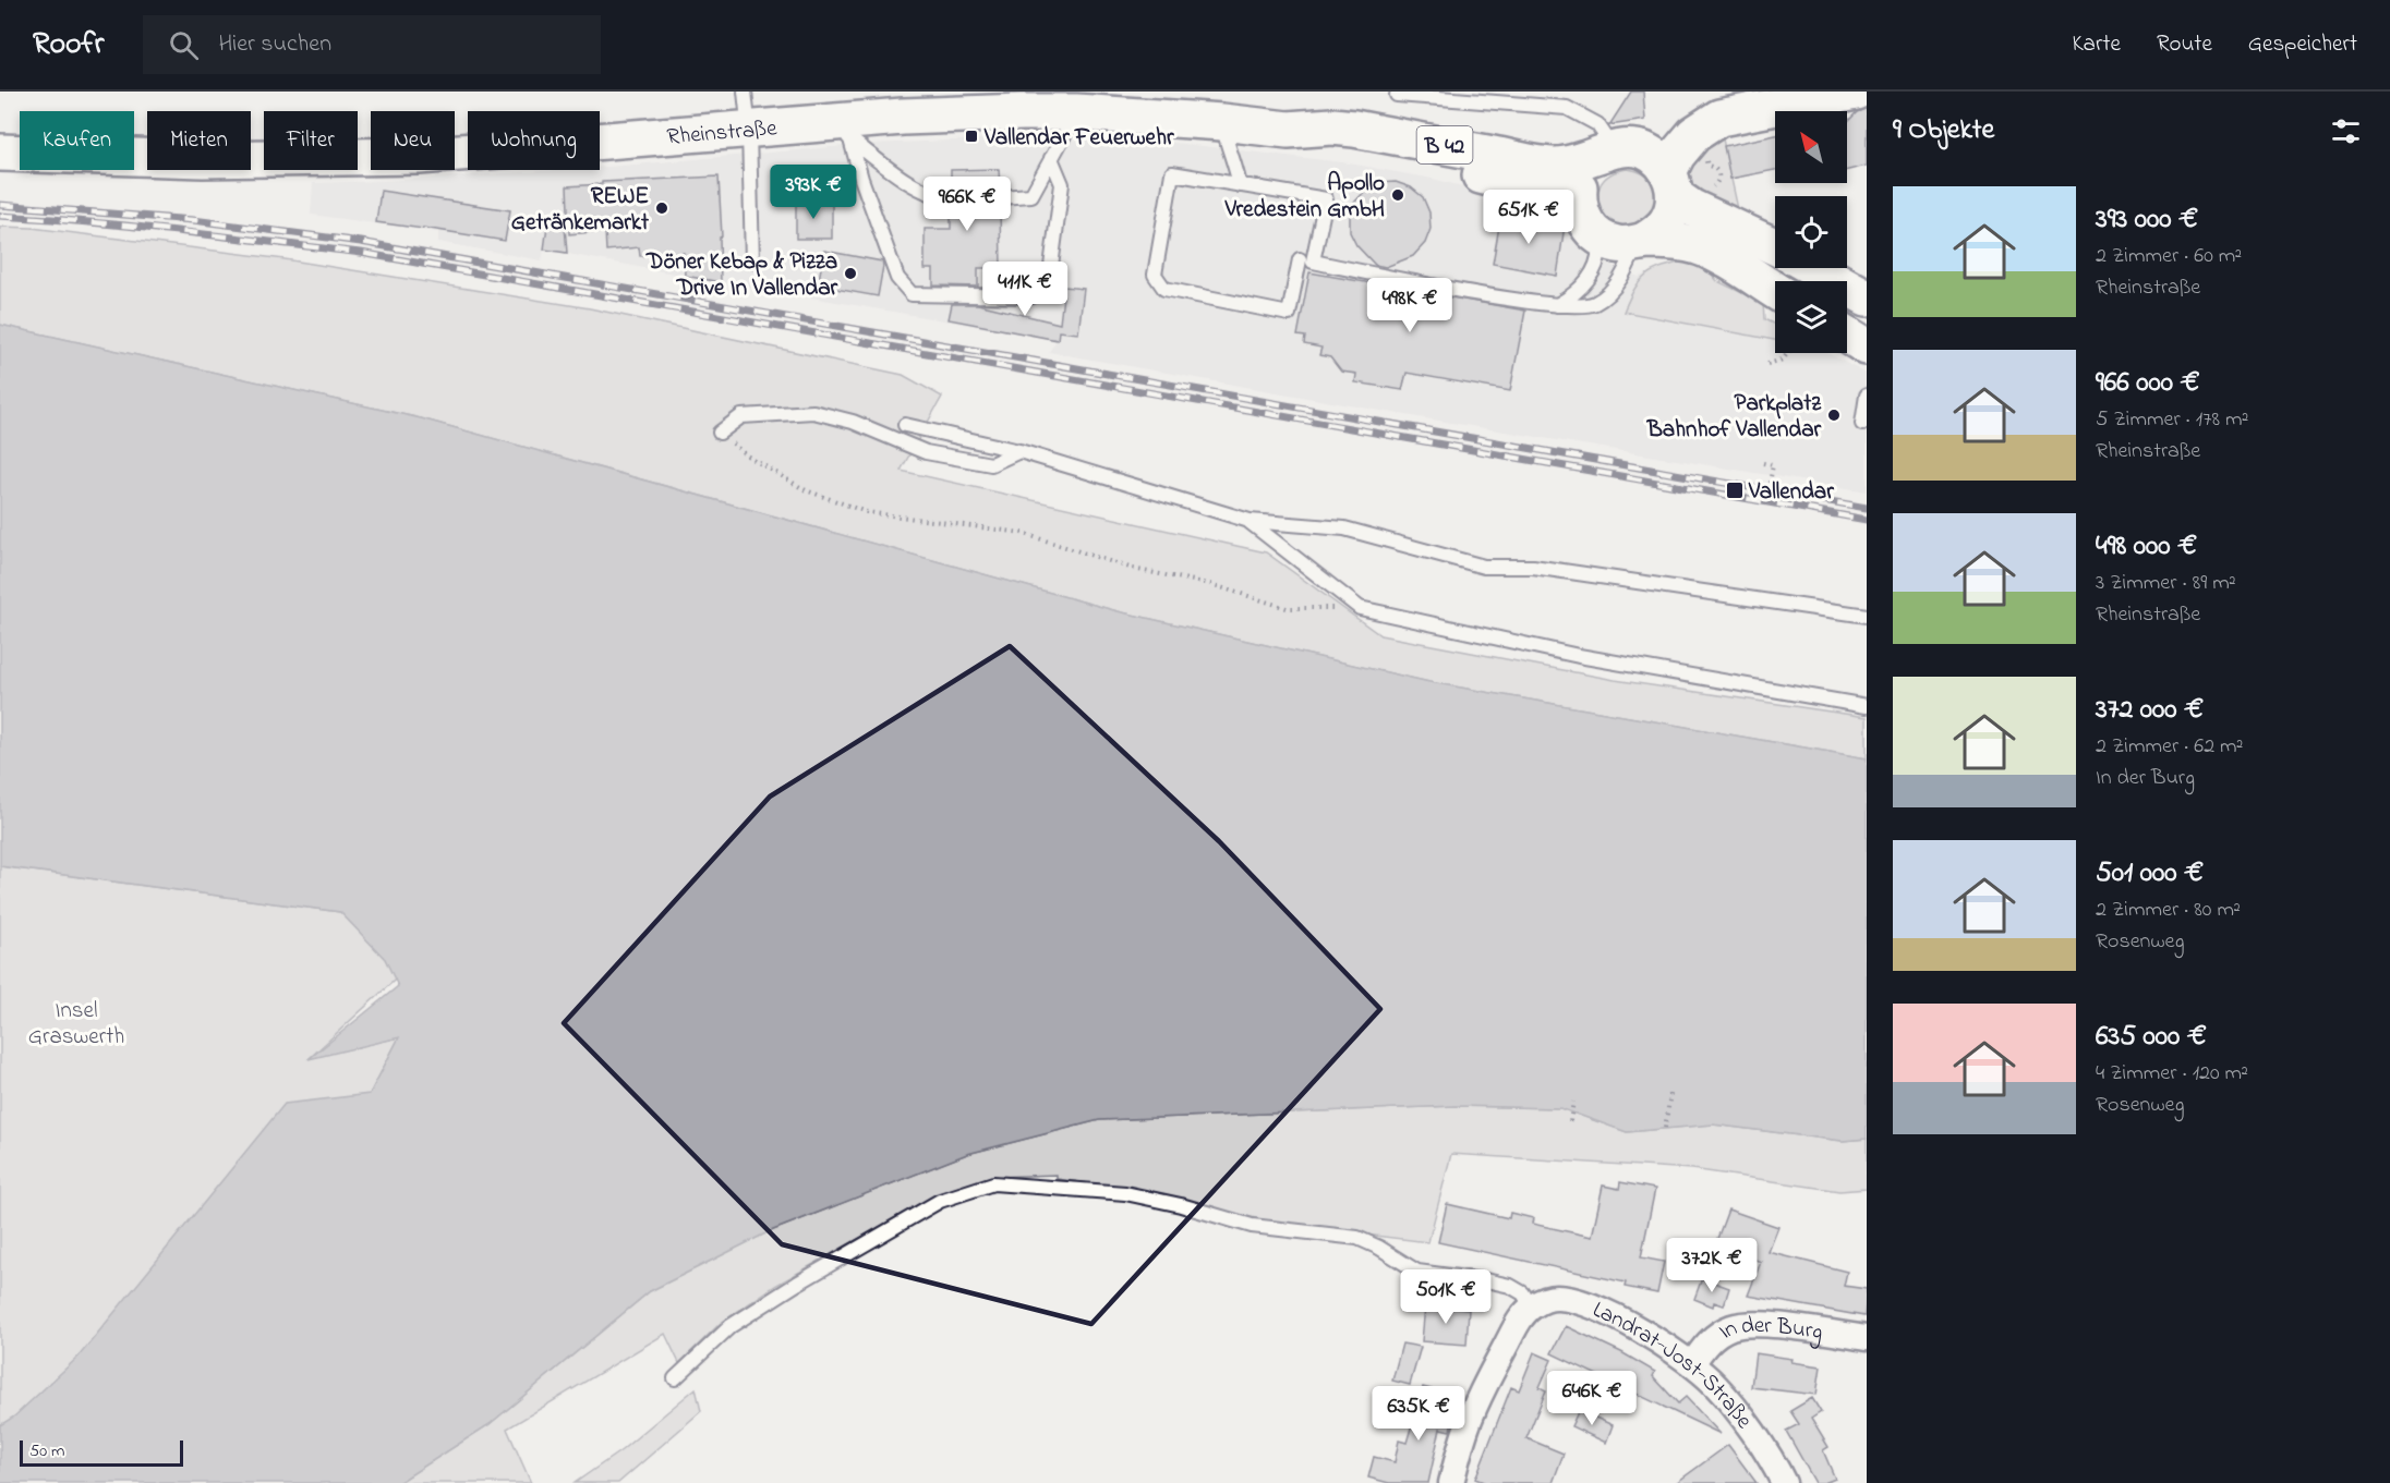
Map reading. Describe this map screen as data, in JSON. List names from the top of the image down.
{
  "streets": {
    "main road": ["Rheinstraße", "B 42"],
    "street": ["In der Burg", "Landrat-Jost-Straße"]
  },
  "crossings": [
    ["In der Burg", "Landrat-Jost-Straße"]
  ],
  "parks": ["Insel Graswerth"],
  "places": {
    "transit": ["Vallendar Feuerwehr", "Vallendar"],
    "other": [
      "Apollo Vredestein GmbH",
      "REWE Getränkemarkt",
      "Döner Kebap & Pizza Drive In Vallendar",
      "Parkplatz Bahnhof Vallendar"
    ]
  },
  "scale_bar": "50 m",
  "north": "top left",
  "page": {
    "header": "Roofr",
    "search": "Hier suchen",
    "nav": ["Karte", "Route", "Gespeichert"],
    "heading": "9 Objekte",
    "chip": [
      "Kaufen",
      "Mieten",
      "Filter",
      "Neu",
      "Wohnung"
    ],
    "price": [
      "393K €",
      "966K €",
      "651K €",
      "411K €",
      "498K €",
      "372K €",
      "501K €",
      "646K €",
      "635K €"
    ],
    "list": [
      {
        "name": "393 000 €",
        "note": "2 Zimmer · 60 m² · Rheinstraße"
      },
      {
        "name": "966 000 €",
        "note": "5 Zimmer · 178 m² · Rheinstraße"
      },
      {
        "name": "498 000 €",
        "note": "3 Zimmer · 89 m² · Rheinstraße"
      },
      {
        "name": "372 000 €",
        "note": "2 Zimmer · 62 m² · In der Burg"
      },
      {
        "name": "501 000 €",
        "note": "2 Zimmer · 80 m² · Rosenweg"
      },
      {
        "name": "635 000 €",
        "note": "4 Zimmer · 120 m² · Rosenweg"
      }
    ],
    "scale": "50 m"
  }
}
